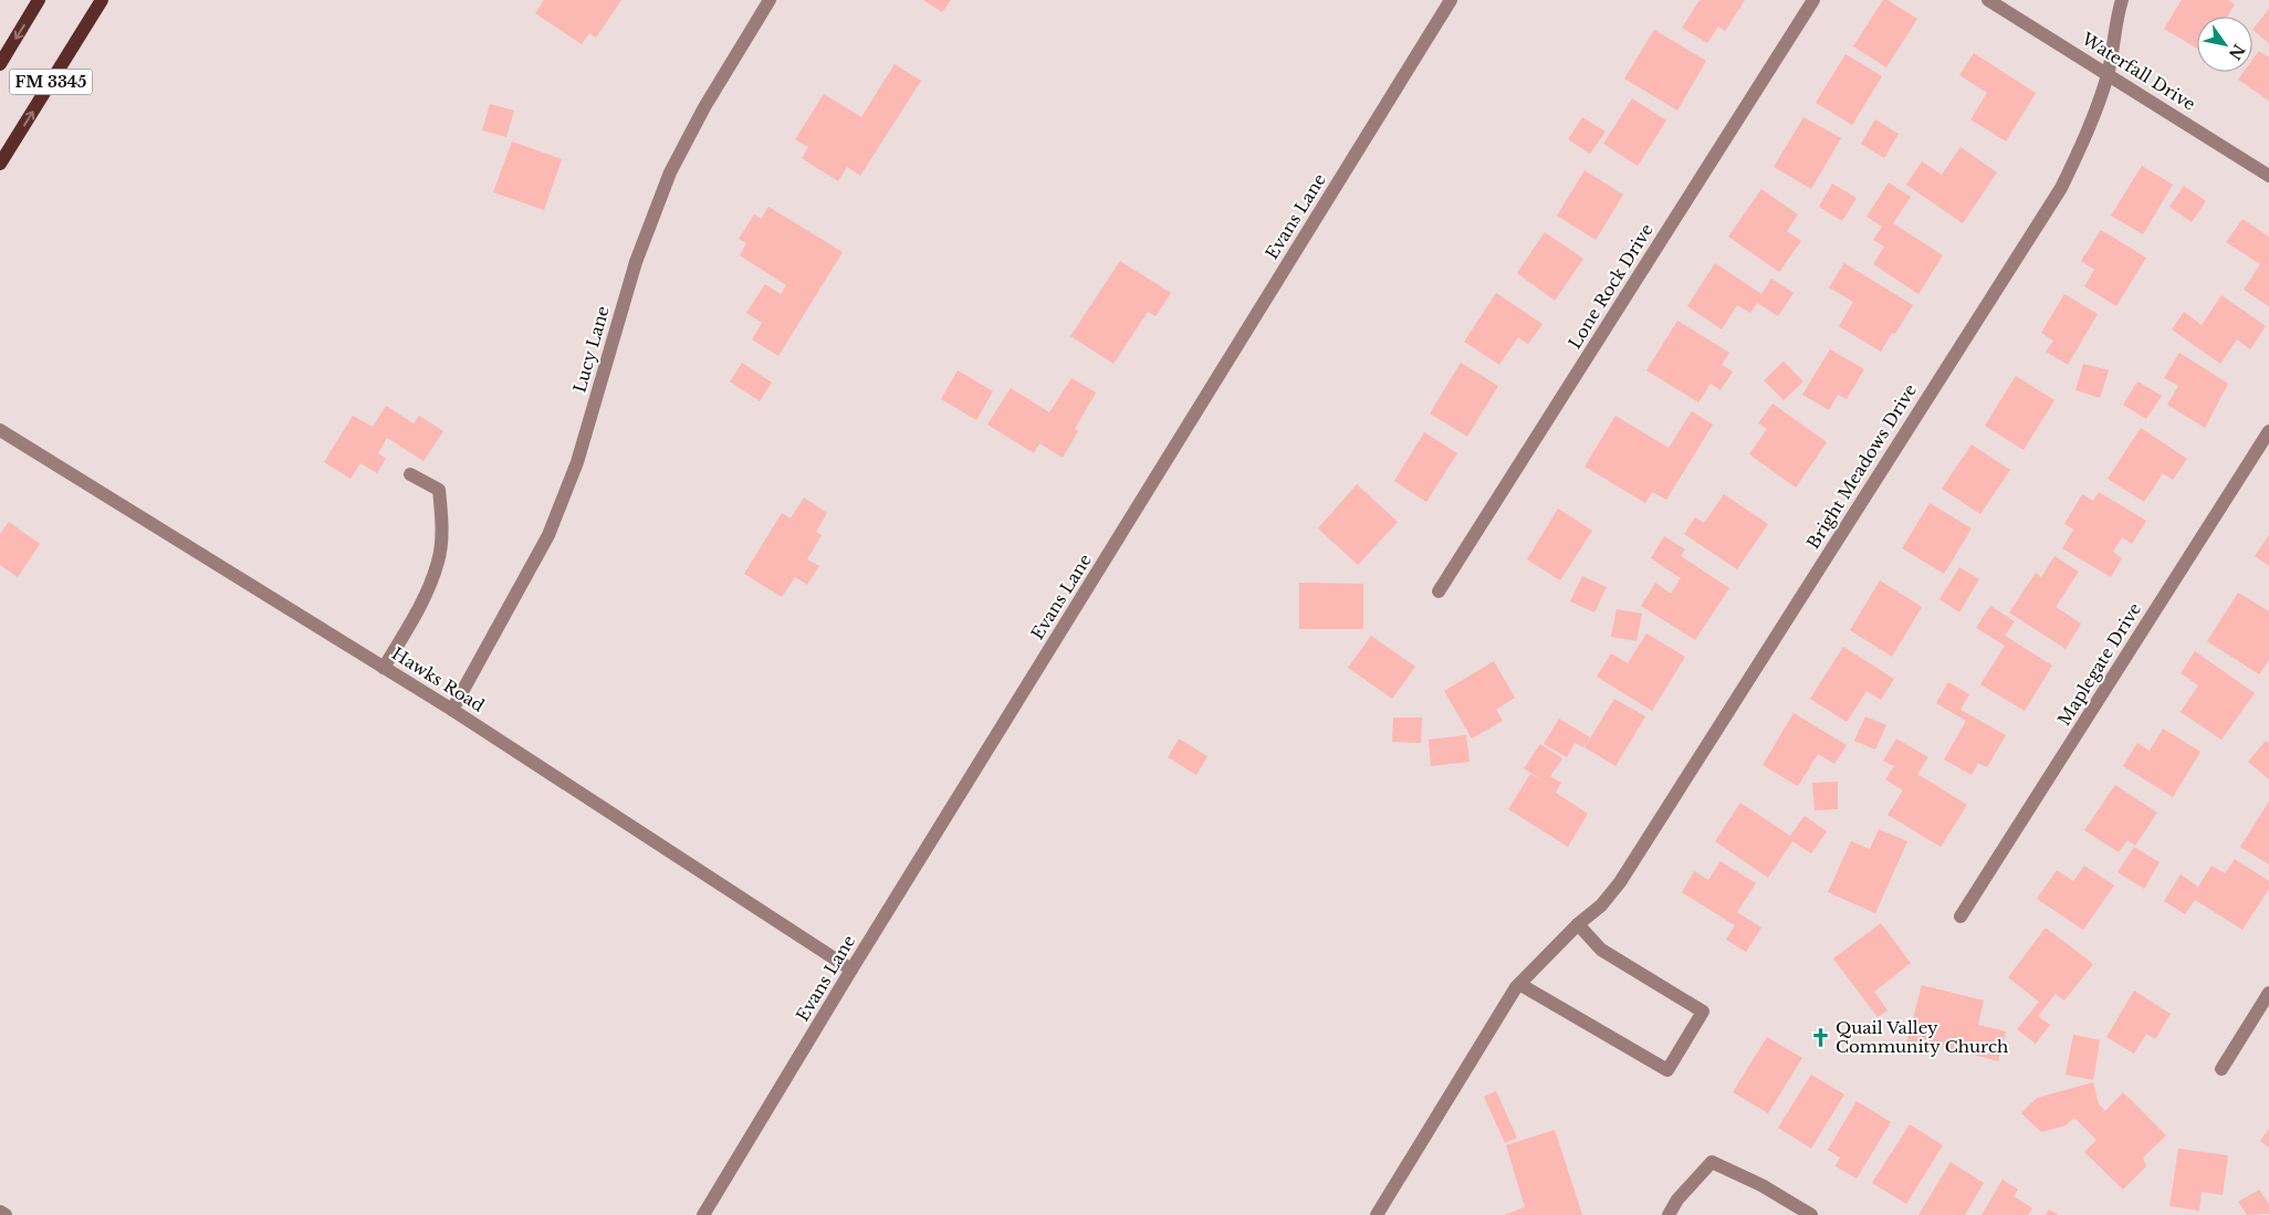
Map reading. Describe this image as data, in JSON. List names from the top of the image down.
{
  "streets": {
    "main road": ["FM 3345"],
    "street": [
      "Waterfall Drive",
      "Evans Lane",
      "Lone Rock Drive",
      "Lucy Lane",
      "Bright Meadows Drive",
      "Maplegate Drive",
      "Hawks Road"
    ]
  },
  "crossings": [
    ["Waterfall Drive", "Bright Meadows Drive"],
    ["Evans Lane", "Hawks Road"],
    ["Lucy Lane", "Hawks Road"]
  ],
  "places": {
    "church": ["Quail Valley Community Church"]
  },
  "north": "bottom right"
}
